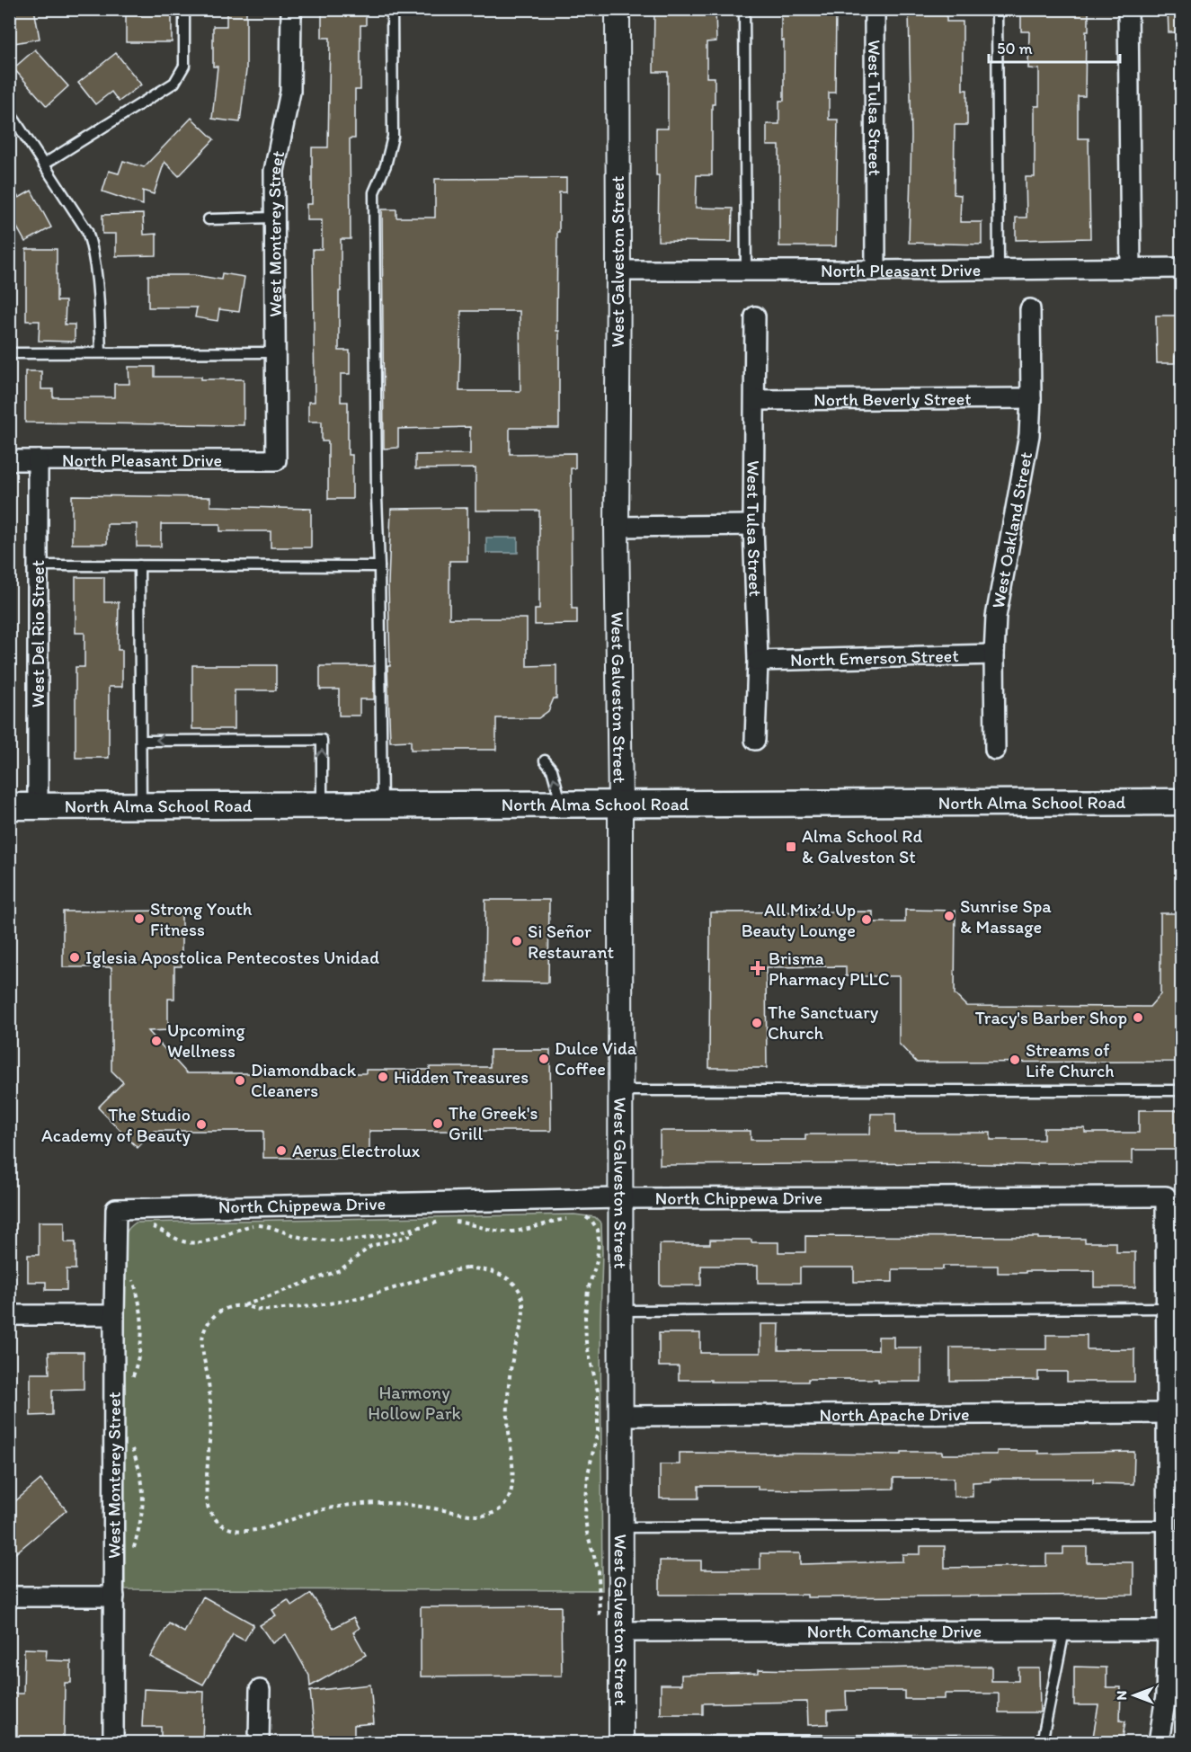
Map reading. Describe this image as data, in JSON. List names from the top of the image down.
{
  "streets": {
    "main road": ["North Alma School Road"],
    "street": [
      "West Tulsa Street",
      "West Monterey Street",
      "West Galveston Street",
      "North Pleasant Drive",
      "North Beverly Street",
      "West Oakland Street",
      "West Del Rio Street",
      "North Emerson Street",
      "North Chippewa Drive",
      "North Apache Drive",
      "North Comanche Drive"
    ]
  },
  "crossings": [
    ["West Tulsa Street", "North Pleasant Drive"],
    ["West Tulsa Street", "North Beverly Street"],
    ["West Tulsa Street", "North Emerson Street"],
    ["West Monterey Street", "North Pleasant Drive"],
    ["West Monterey Street", "North Chippewa Drive"],
    ["West Galveston Street", "North Pleasant Drive"],
    ["West Galveston Street", "North Alma School Road"],
    ["West Galveston Street", "North Chippewa Drive"],
    ["West Galveston Street", "North Apache Drive"],
    ["West Galveston Street", "North Comanche Drive"],
    ["North Pleasant Drive", "West Del Rio Street"],
    ["North Beverly Street", "West Oakland Street"],
    ["West Oakland Street", "North Emerson Street"],
    ["West Del Rio Street", "North Alma School Road"]
  ],
  "parks": ["Harmony Hollow Park"],
  "places": {
    "transit": ["Alma School Rd & Galveston St"],
    "other": [
      "Sunrise Spa & Massage",
      "Strong Youth Fitness",
      "All Mix’d Up Beauty Lounge",
      "Si Señor Restaurant",
      "Iglesia Apostolica Pentecostes Unidad",
      "Tracy's Barber Shop",
      "The Sanctuary Church",
      "Upcoming Wellness",
      "Dulce Vida Coffee",
      "Streams of Life Church",
      "Hidden Treasures",
      "Diamondback Cleaners",
      "The Greek's Grill",
      "The Studio Academy of Beauty",
      "Aerus Electrolux"
    ],
    "health": ["Brisma Pharmacy PLLC"]
  },
  "scale_bar": "50 m",
  "north": "left"
}
